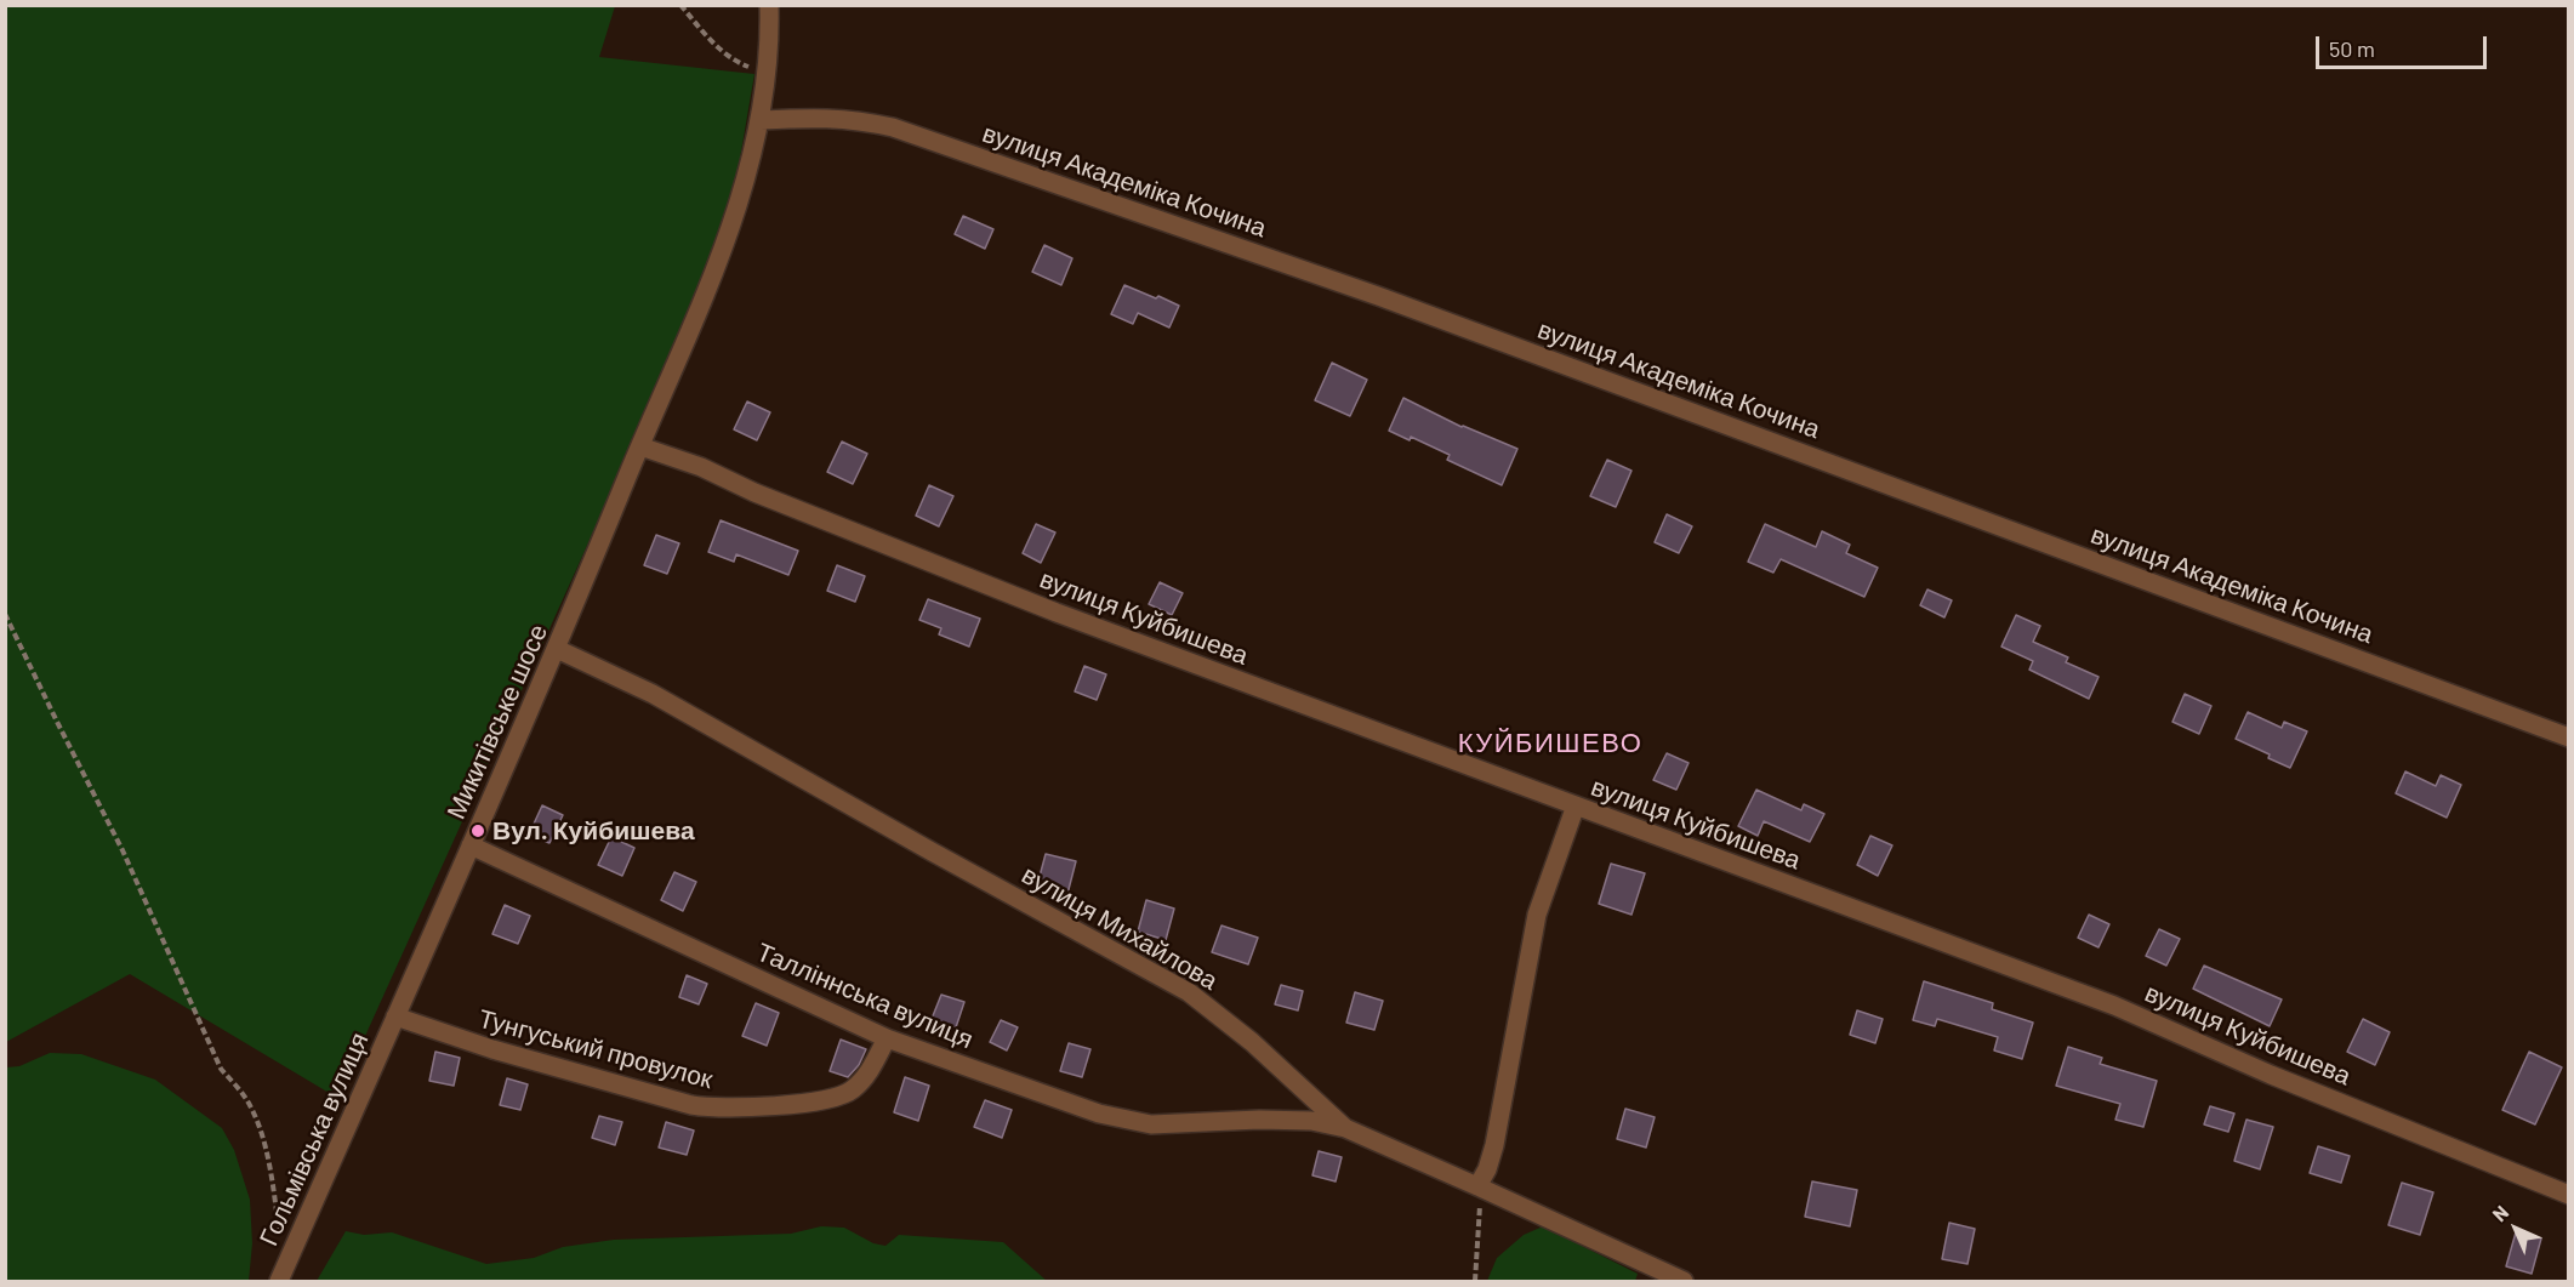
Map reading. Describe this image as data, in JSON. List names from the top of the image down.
{
  "streets": {
    "street": [
      "вулиця Академіка Кочина",
      "вулиця Куйбишева",
      "Микитівське шосе",
      "вулиця Михайлова",
      "Талліннська вулиця",
      "Тунгуський провулок",
      "Гольмівська вулиця"
    ]
  },
  "crossings": [
    ["вулиця Академіка Кочина", "Микитівське шосе"],
    ["вулиця Куйбишева", "Микитівське шосе"],
    ["Микитівське шосе", "вулиця Михайлова"],
    ["Микитівське шосе", "Талліннська вулиця"],
    ["Микитівське шосе", "Тунгуський провулок"],
    ["Микитівське шосе", "Гольмівська вулиця"],
    ["вулиця Михайлова", "Талліннська вулиця"],
    ["Талліннська вулиця", "Тунгуський провулок"],
    ["Тунгуський провулок", "Гольмівська вулиця"]
  ],
  "districts": ["КУЙБИШЕВО"],
  "places": ["Вул. Куйбишева"],
  "scale_bar": "50 m",
  "north": "top left"
}
